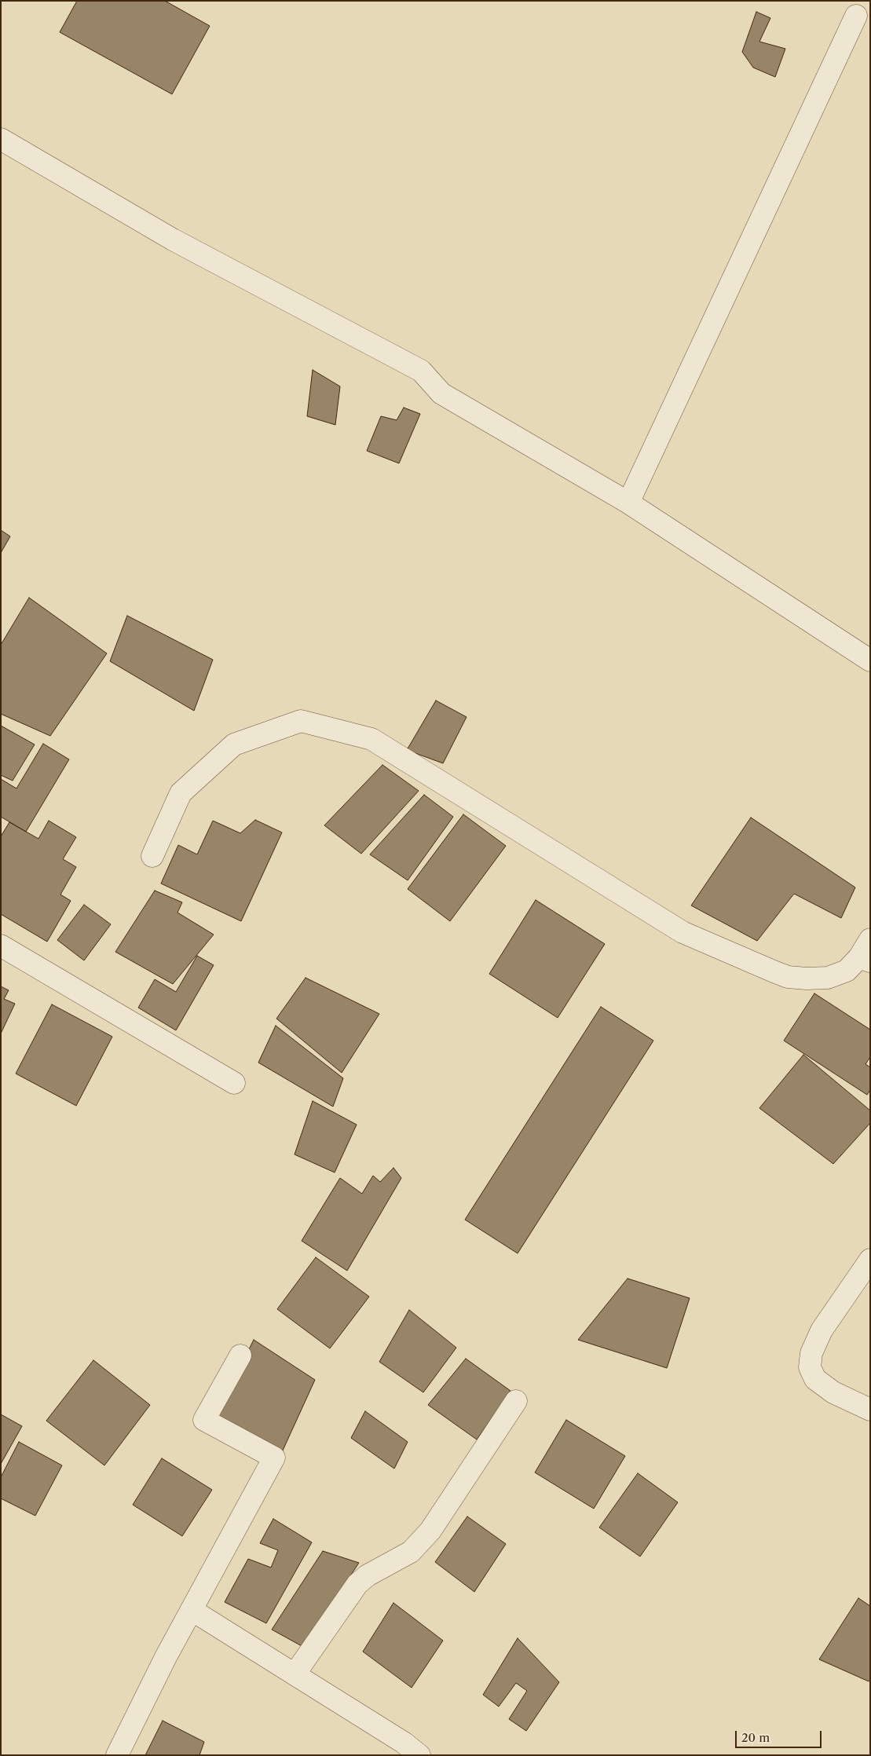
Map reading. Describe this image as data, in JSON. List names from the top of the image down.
{
  "scale_bar": "20 m"
}
